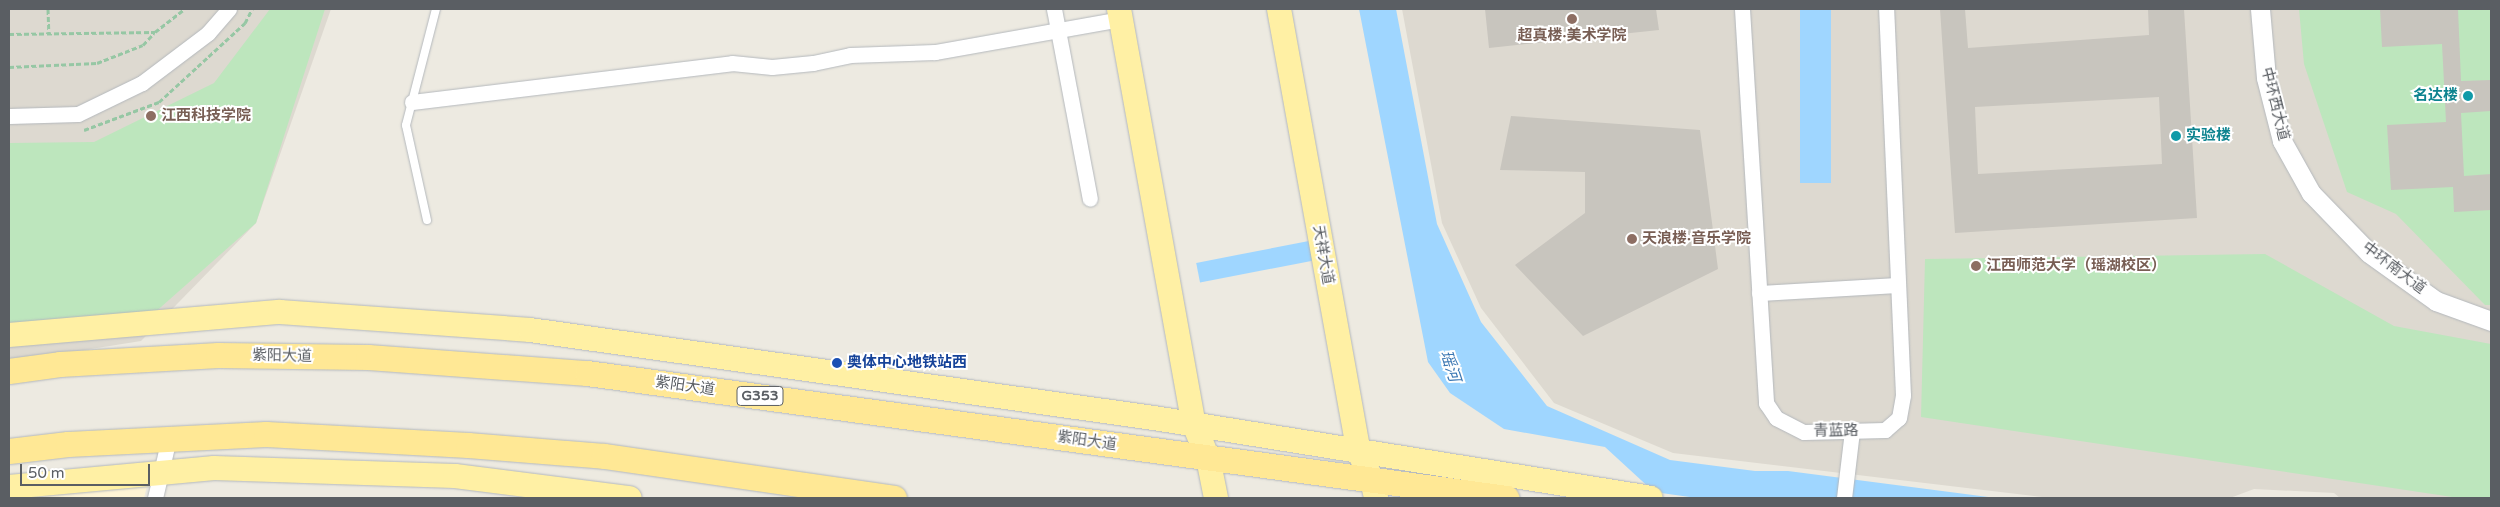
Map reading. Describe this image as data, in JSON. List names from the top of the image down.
{
  "streets": {
    "highway": ["紫阳大道", "G353"],
    "main road": ["天祥大道"],
    "street": ["中环西大道", "中环南大道", "青蓝路"]
  },
  "crossings": [
    ["中环西大道", "中环南大道"],
    ["天祥大道", "紫阳大道"]
  ],
  "water": ["瑶河"],
  "places": [
    "超真楼·美术学院",
    "名达楼",
    "江西科技学院",
    "实验楼",
    "天浪楼·音乐学院",
    "江西师范大学（瑶湖校区）",
    "奥体中心地铁站西"
  ],
  "scale_bar": "50 m"
}
